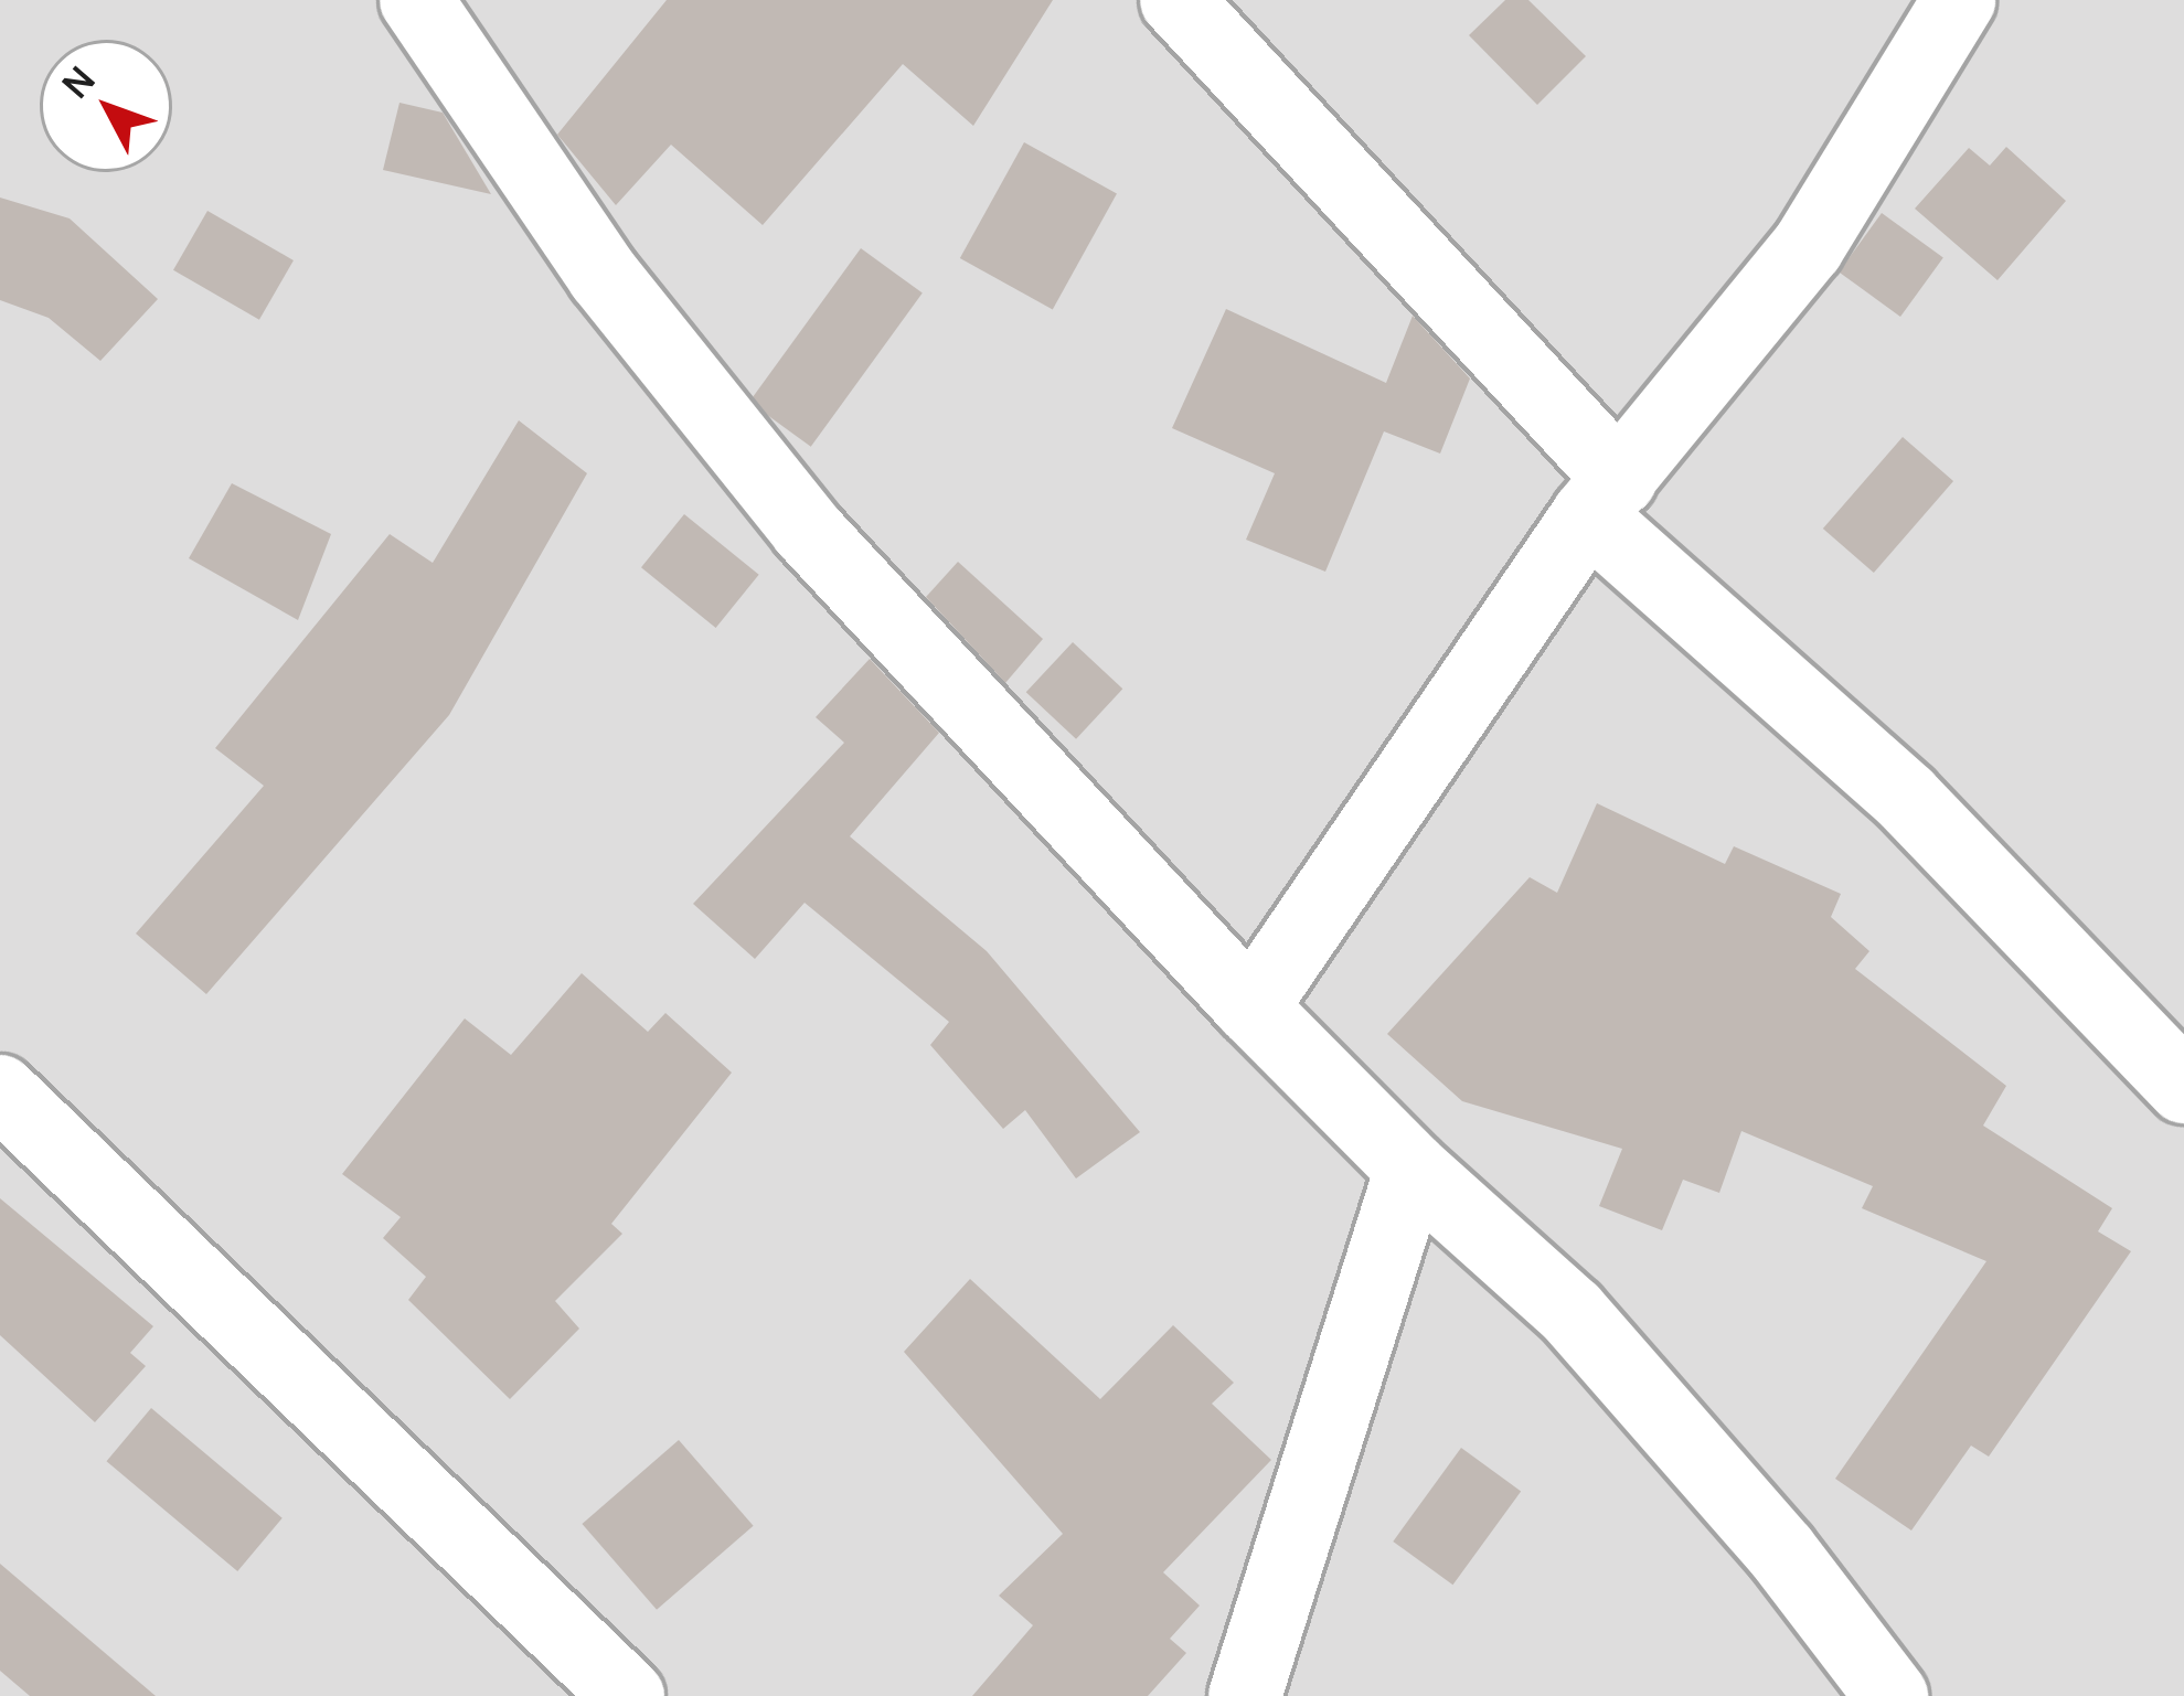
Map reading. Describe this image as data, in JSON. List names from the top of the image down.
{
  "north": "top left"
}
